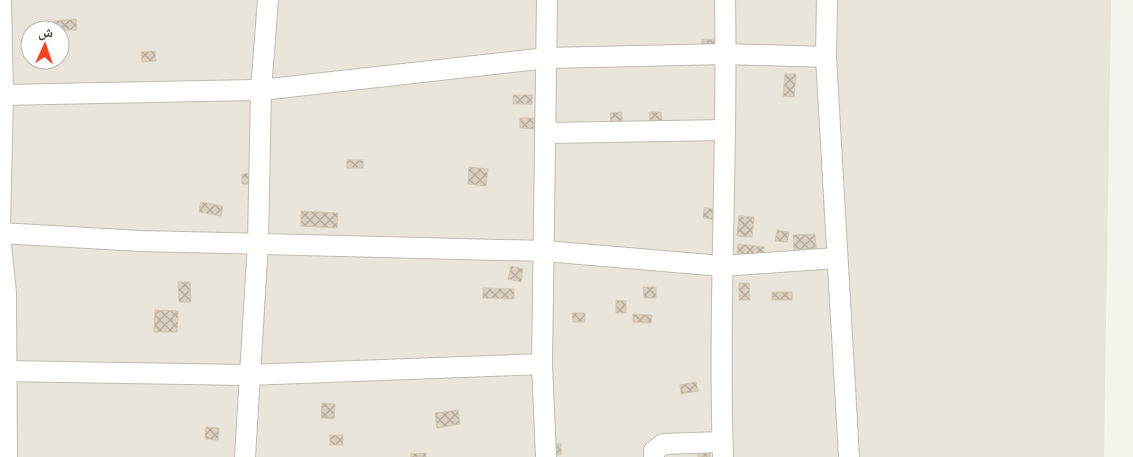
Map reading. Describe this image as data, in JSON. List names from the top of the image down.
{
  "north": "top"
}
